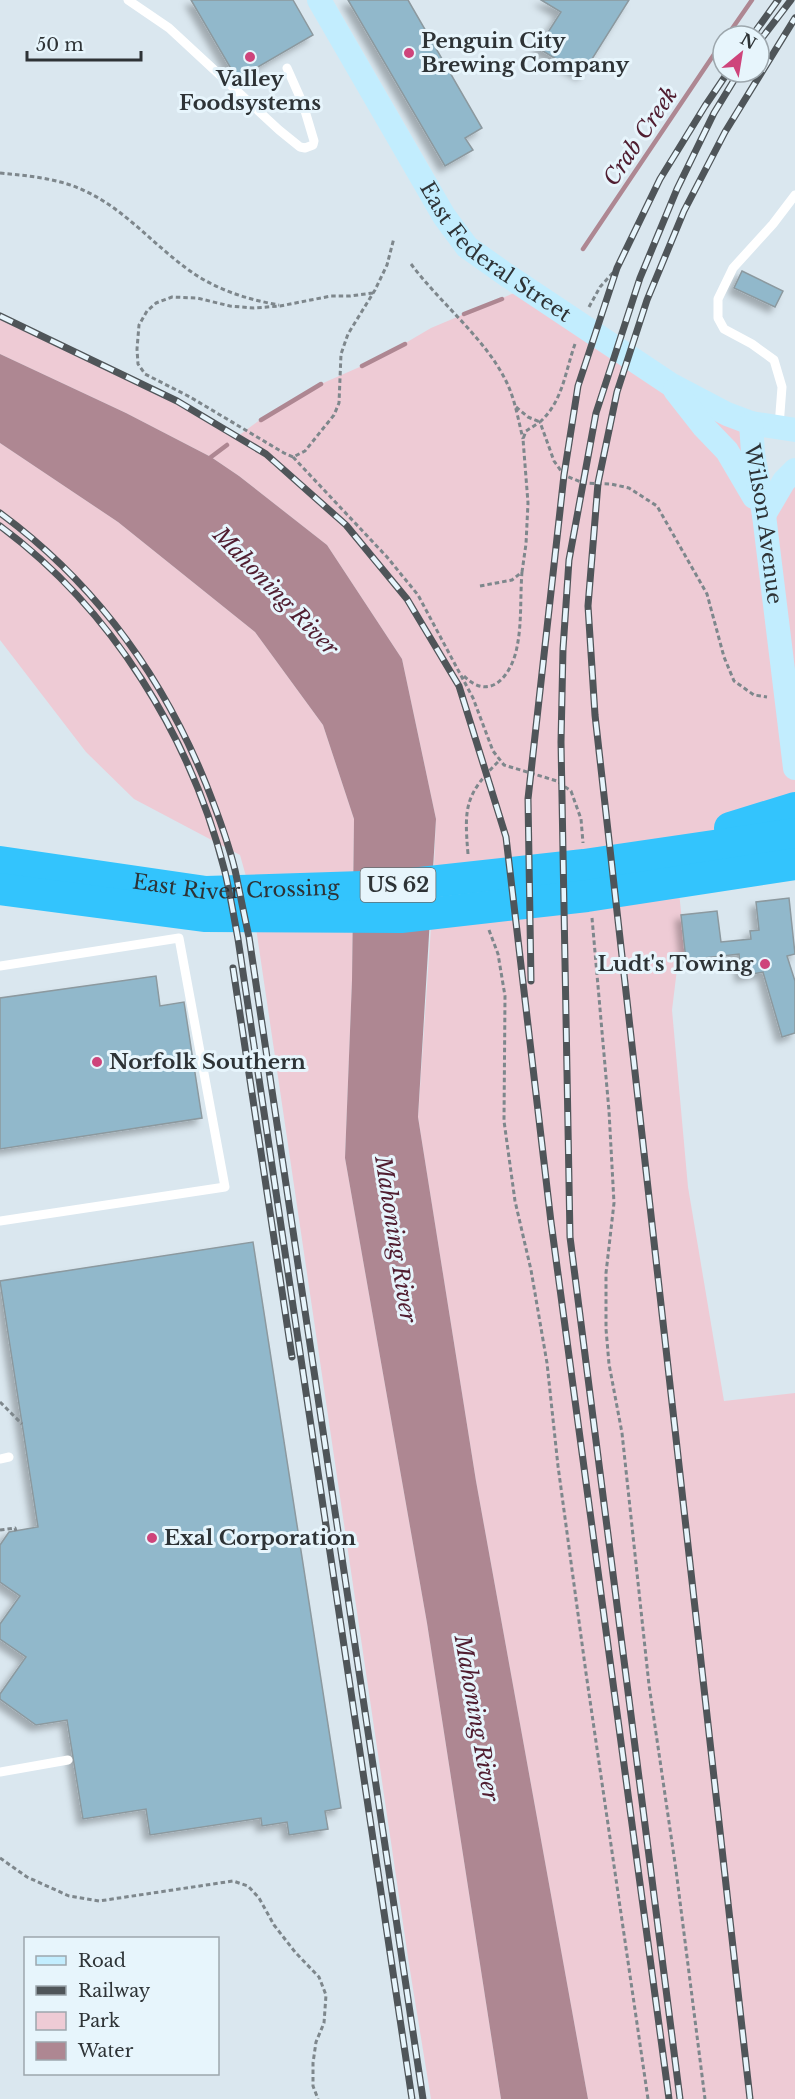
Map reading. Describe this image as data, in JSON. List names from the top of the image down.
{
  "streets": {
    "highway": ["East River Crossing", "US 62"],
    "main road": ["East Federal Street", "Wilson Avenue"]
  },
  "crossings": [
    ["East Federal Street", "Wilson Avenue"]
  ],
  "water": ["Crab Creek", "Mahoning River"],
  "places": [
    "Penguin City Brewing Company",
    "Valley Foodsystems",
    "Ludt's Towing",
    "Norfolk Southern",
    "Exal Corporation"
  ],
  "legend": [
    "Road",
    "Railway",
    "Park",
    "Water"
  ],
  "scale_bar": "50 m",
  "north": "top right"
}
